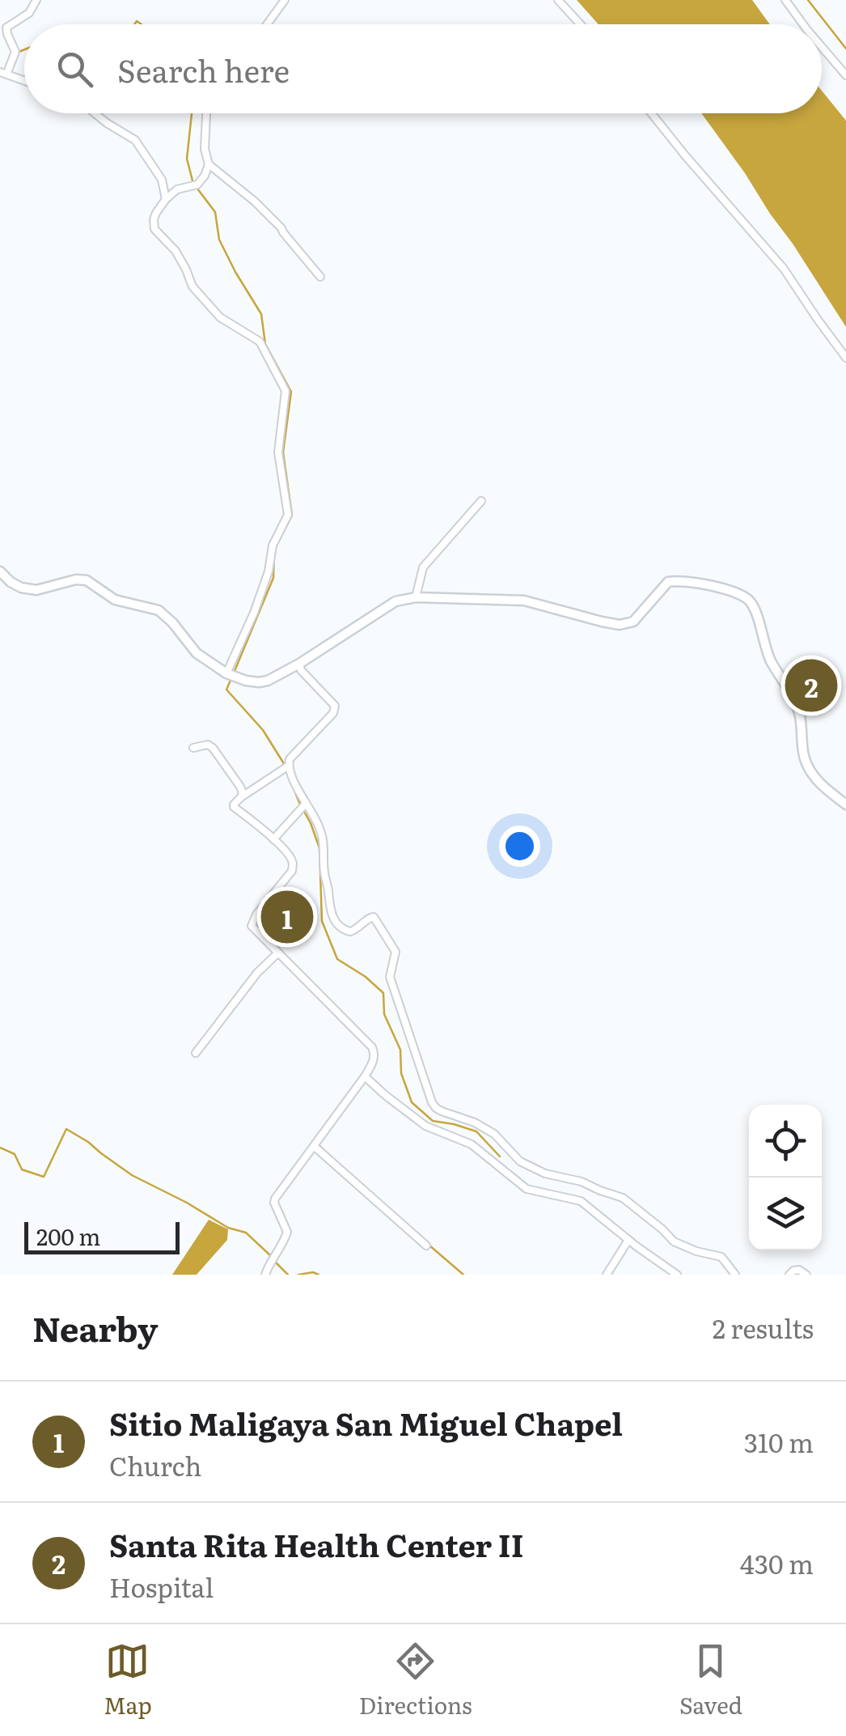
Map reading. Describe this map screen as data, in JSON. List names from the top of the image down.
{
  "scale_bar": "200 m",
  "page": {
    "search": "Search here",
    "pins": ["2", "1"],
    "scale": "200 m",
    "heading": ["Nearby", "2 results"],
    "list": [
      {
        "mark": "1",
        "name": "Sitio Maligaya San Miguel Chapel",
        "note": "Church",
        "value": "310 m"
      },
      {
        "mark": "2",
        "name": "Santa Rita Health Center II",
        "note": "Hospital",
        "value": "430 m"
      }
    ],
    "nav": ["Map", "Directions", "Saved"]
  }
}
